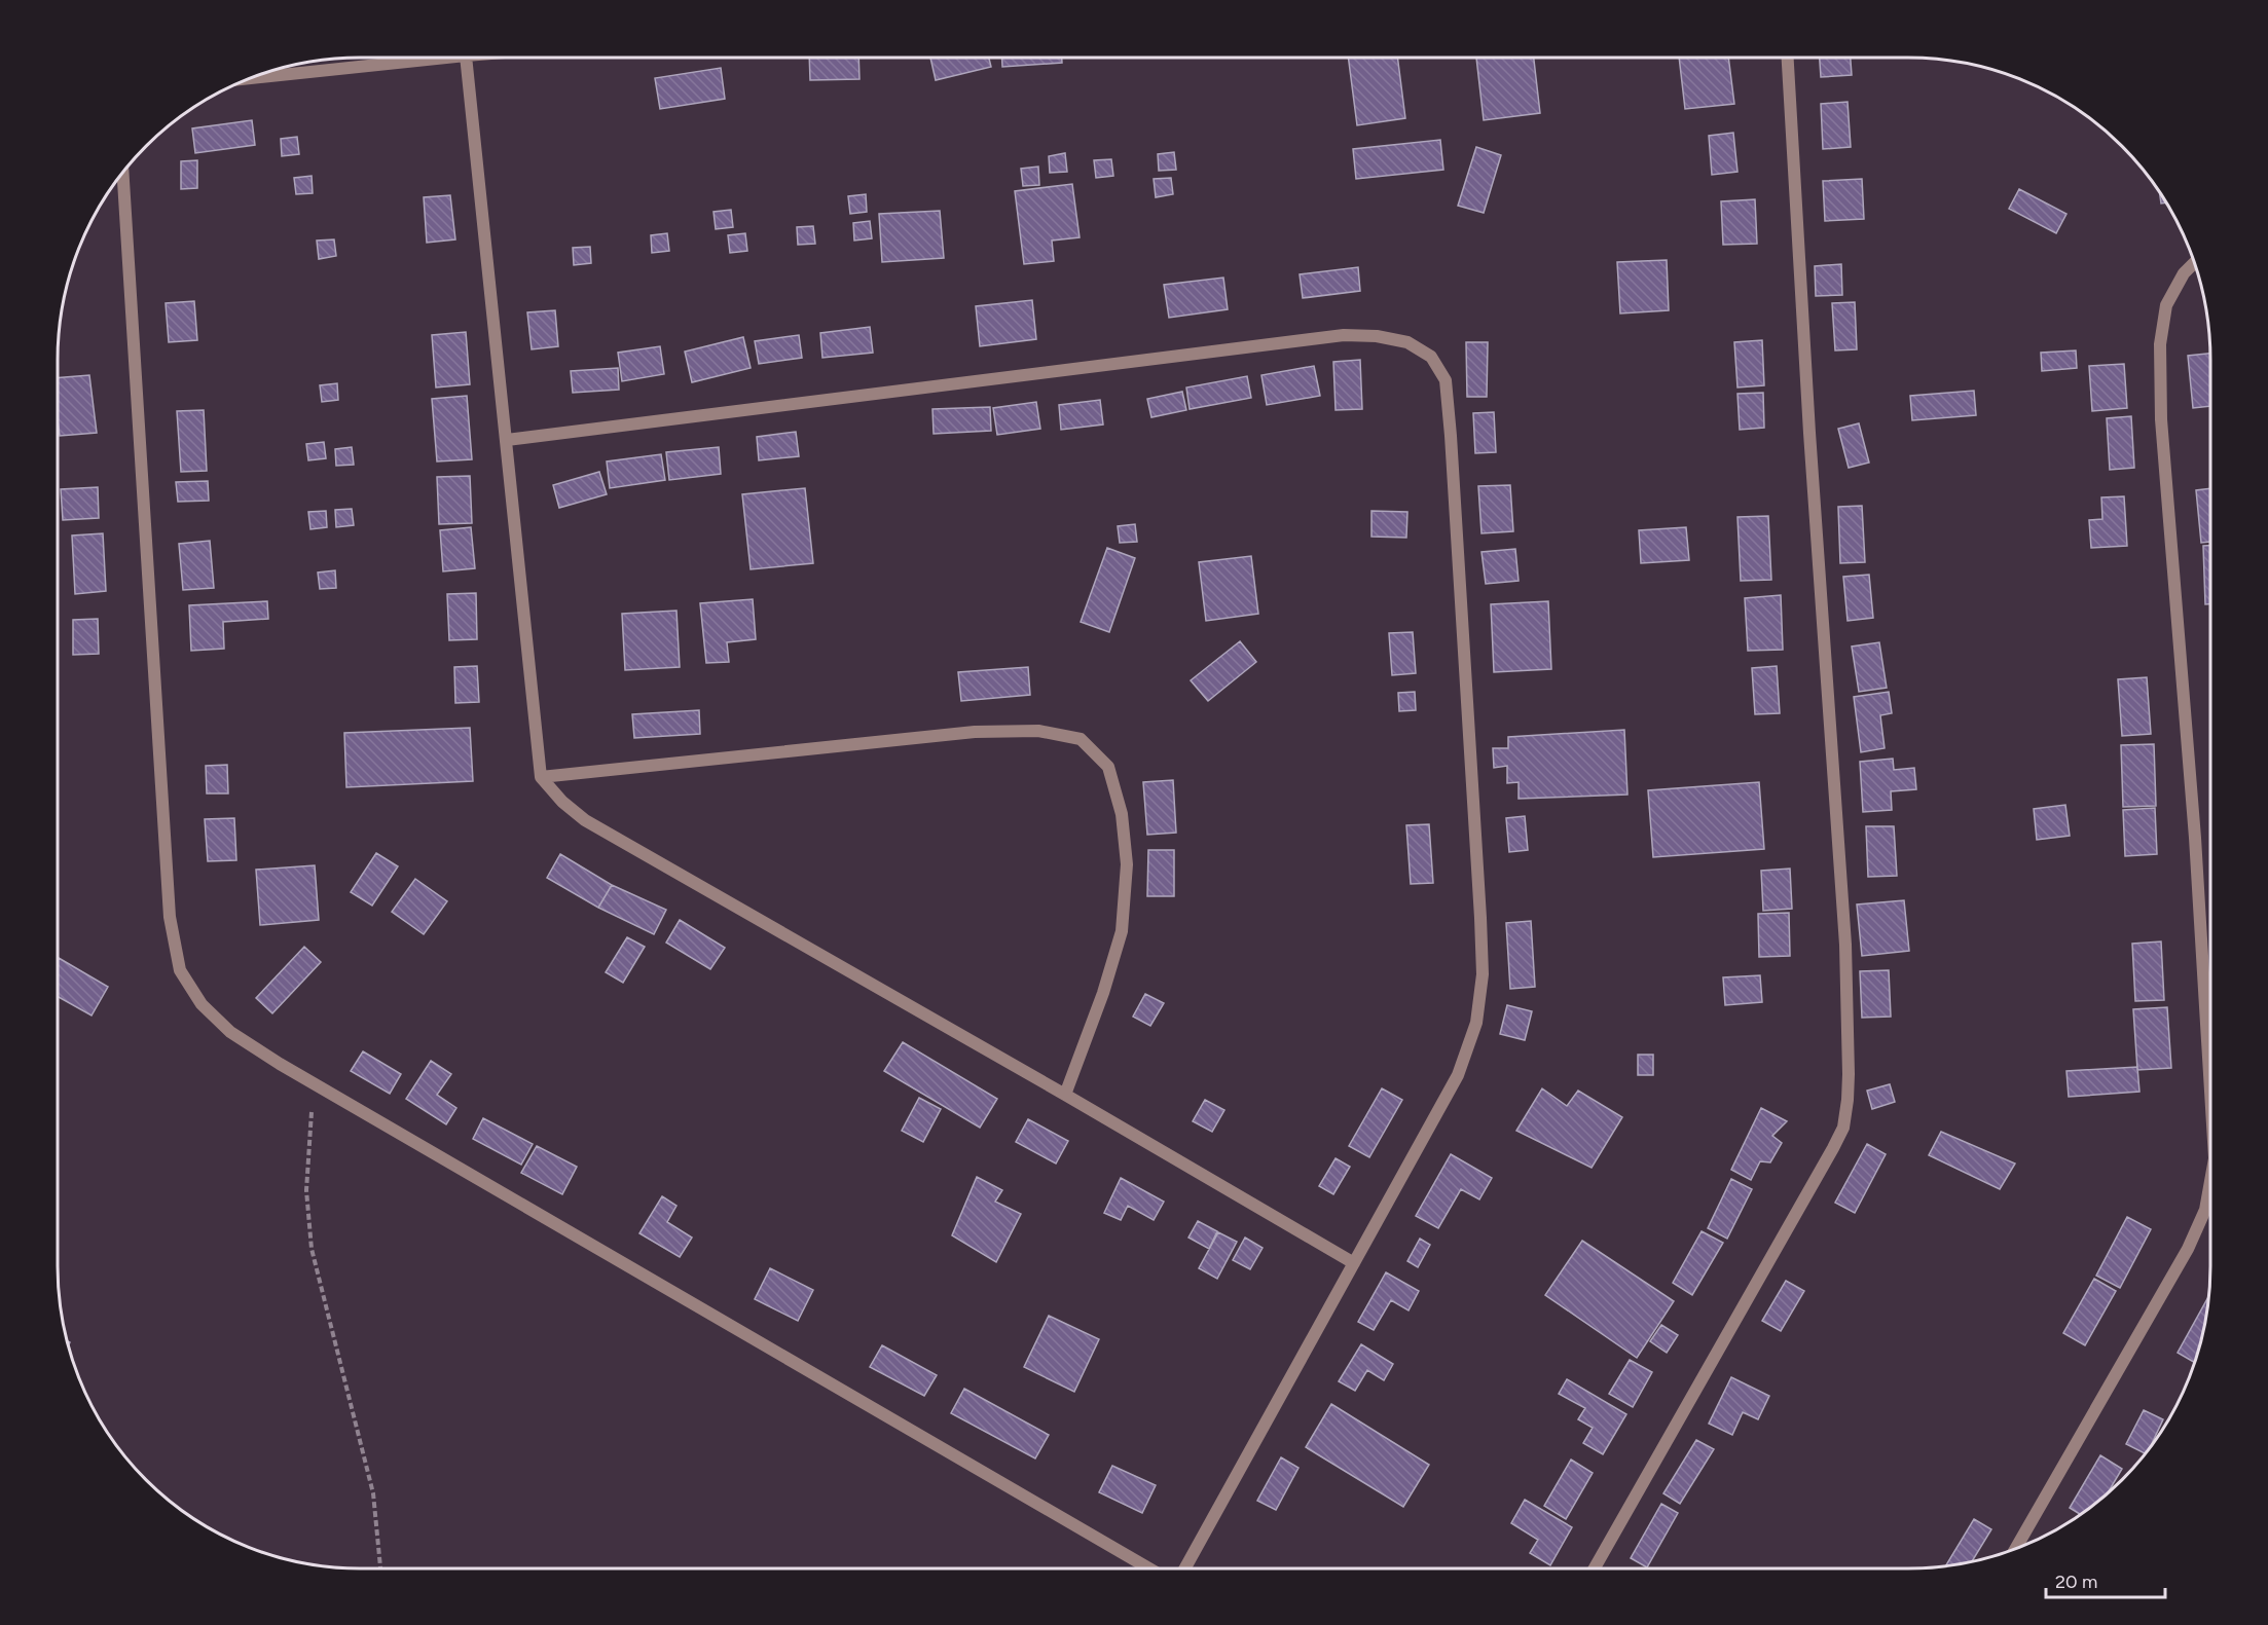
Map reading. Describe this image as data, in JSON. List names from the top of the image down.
{
  "scale_bar": "20 m"
}
